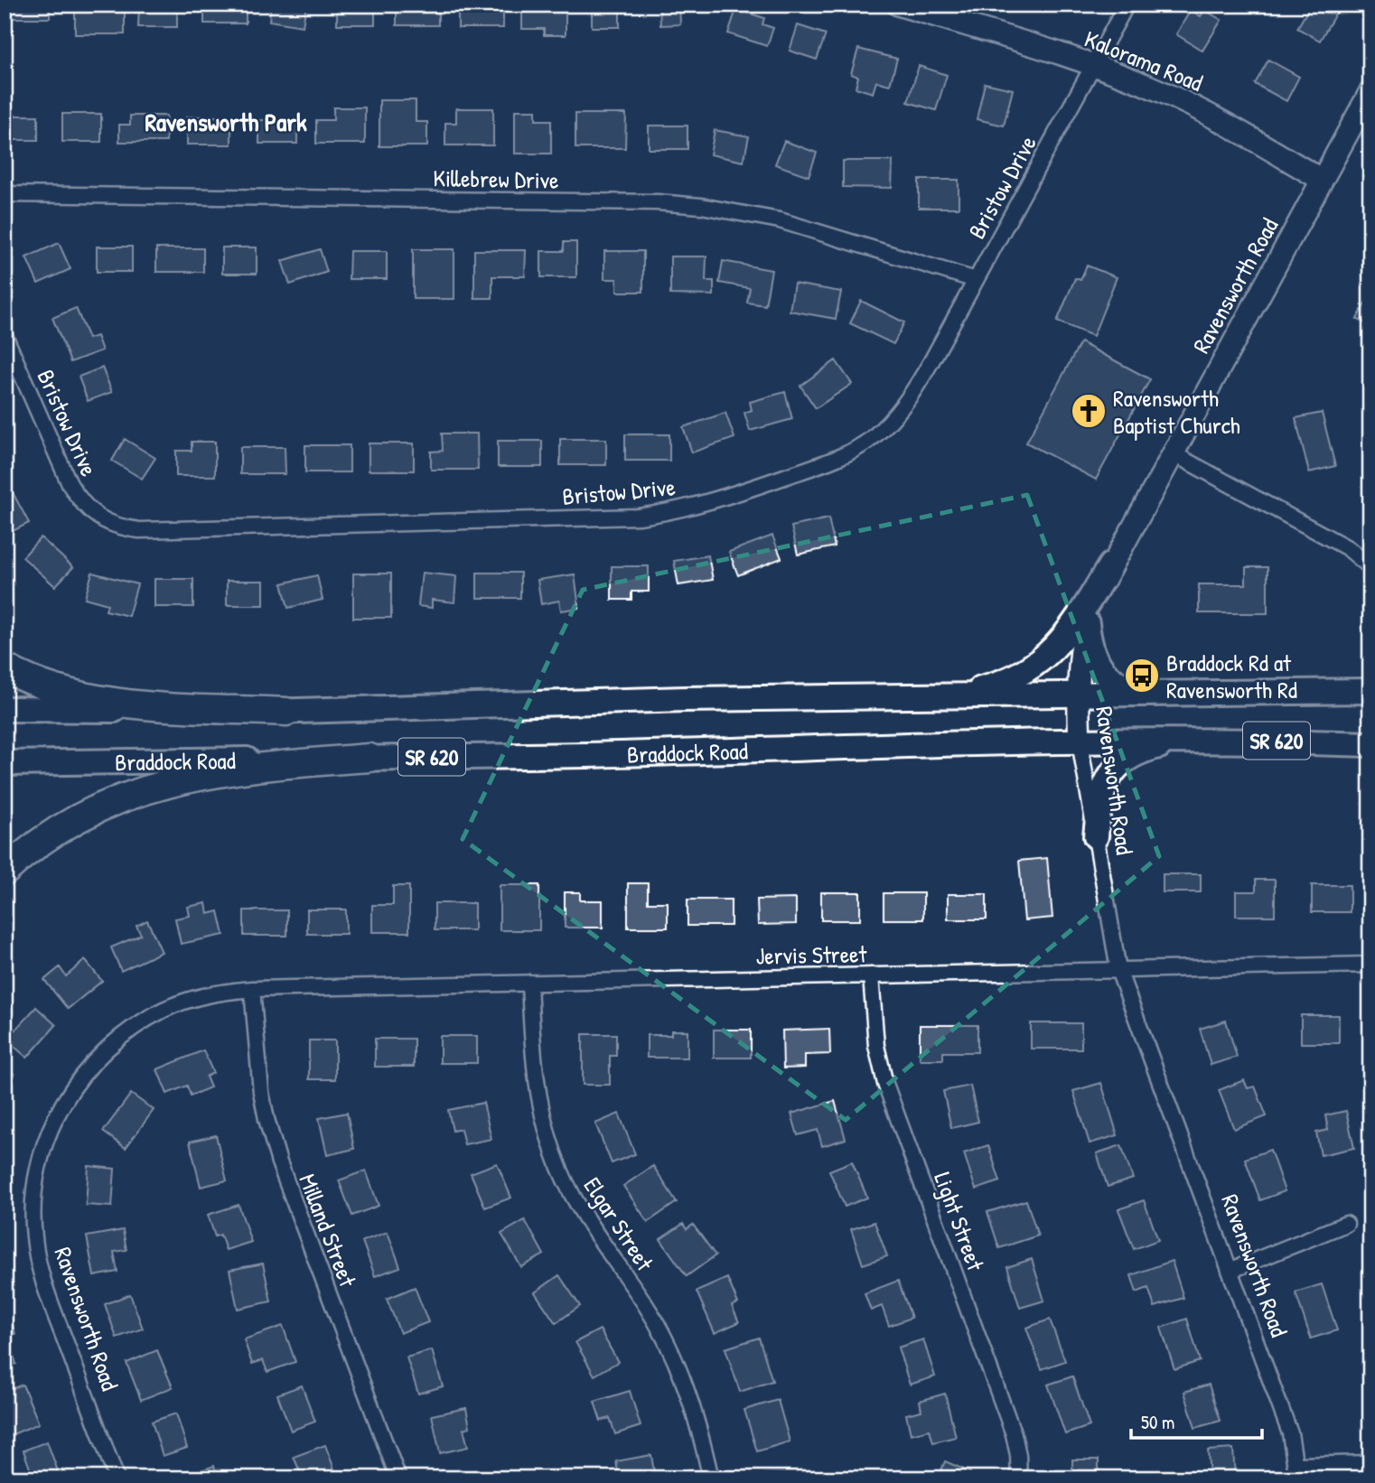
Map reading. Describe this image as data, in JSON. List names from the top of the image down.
{
  "streets": {
    "main road": [
      "Kalorama Road",
      "Ravensworth Road",
      "SR 620",
      "Braddock Road"
    ],
    "street": [
      "Killebrew Drive",
      "Bristow Drive",
      "Jervis Street",
      "Light Street",
      "Elgar Street",
      "Milland Street"
    ]
  },
  "crossings": [
    ["Kalorama Road", "Bristow Drive"],
    ["Kalorama Road", "Ravensworth Road"],
    ["Killebrew Drive", "Bristow Drive"],
    ["Ravensworth Road", "Braddock Road"],
    ["Ravensworth Road", "Jervis Street"],
    ["Ravensworth Road", "Milland Street"],
    ["Jervis Street", "Light Street"],
    ["Jervis Street", "Elgar Street"],
    ["Jervis Street", "Milland Street"]
  ],
  "districts": ["Ravensworth Park"],
  "places": {
    "church": ["Ravensworth Baptist Church"],
    "bus stop": ["Braddock Rd at Ravensworth Rd"]
  },
  "scale_bar": "50 m"
}
